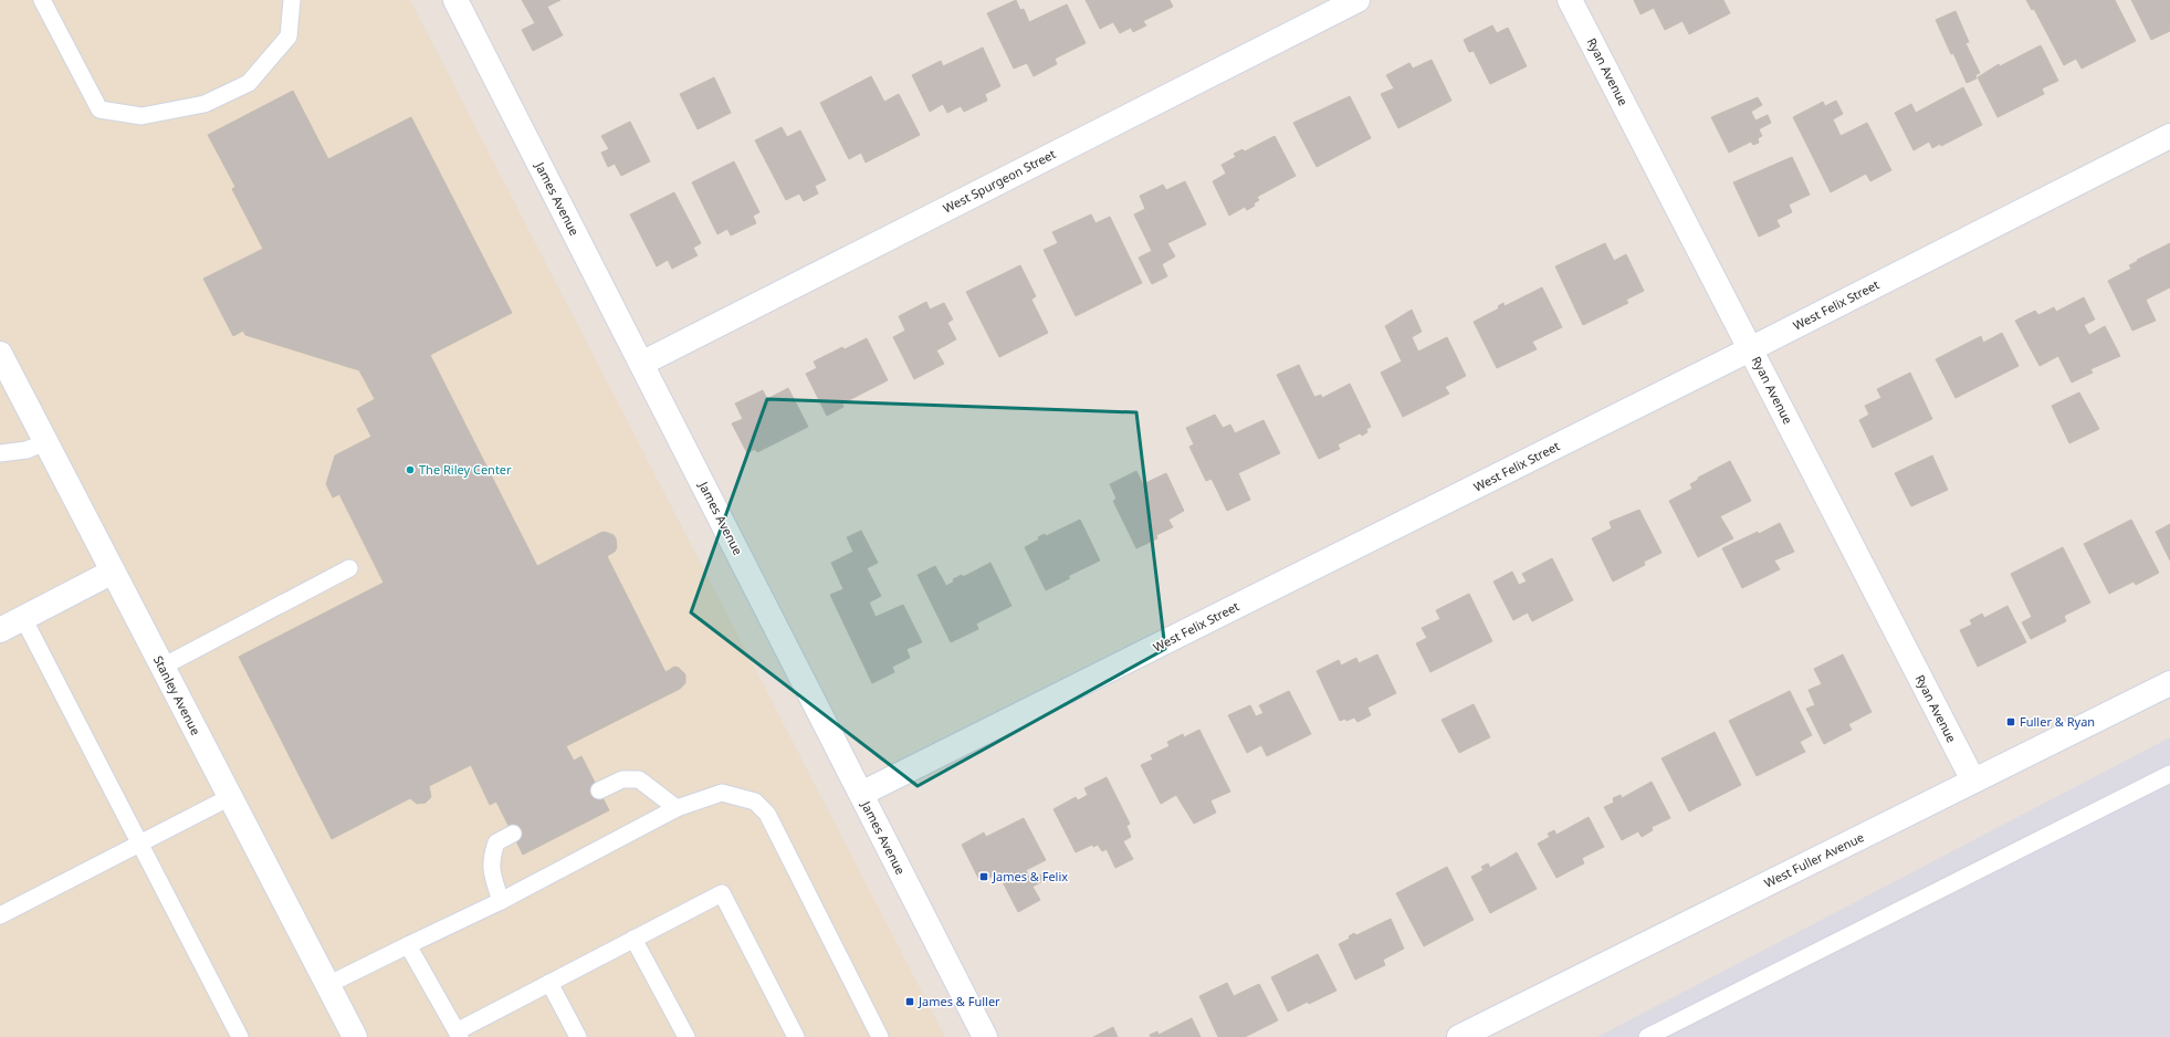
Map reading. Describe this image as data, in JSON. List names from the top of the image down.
{
  "streets": {
    "street": [
      "Ryan Avenue",
      "West Spurgeon Street",
      "James Avenue",
      "West Felix Street",
      "Stanley Avenue",
      "West Fuller Avenue"
    ]
  },
  "crossings": [
    ["Ryan Avenue", "West Felix Street"],
    ["Ryan Avenue", "West Fuller Avenue"],
    ["West Spurgeon Street", "James Avenue"],
    ["James Avenue", "West Felix Street"]
  ],
  "places": {
    "other": ["The Riley Center"],
    "transit": ["Fuller & Ryan", "James & Felix", "James & Fuller"]
  }
}
